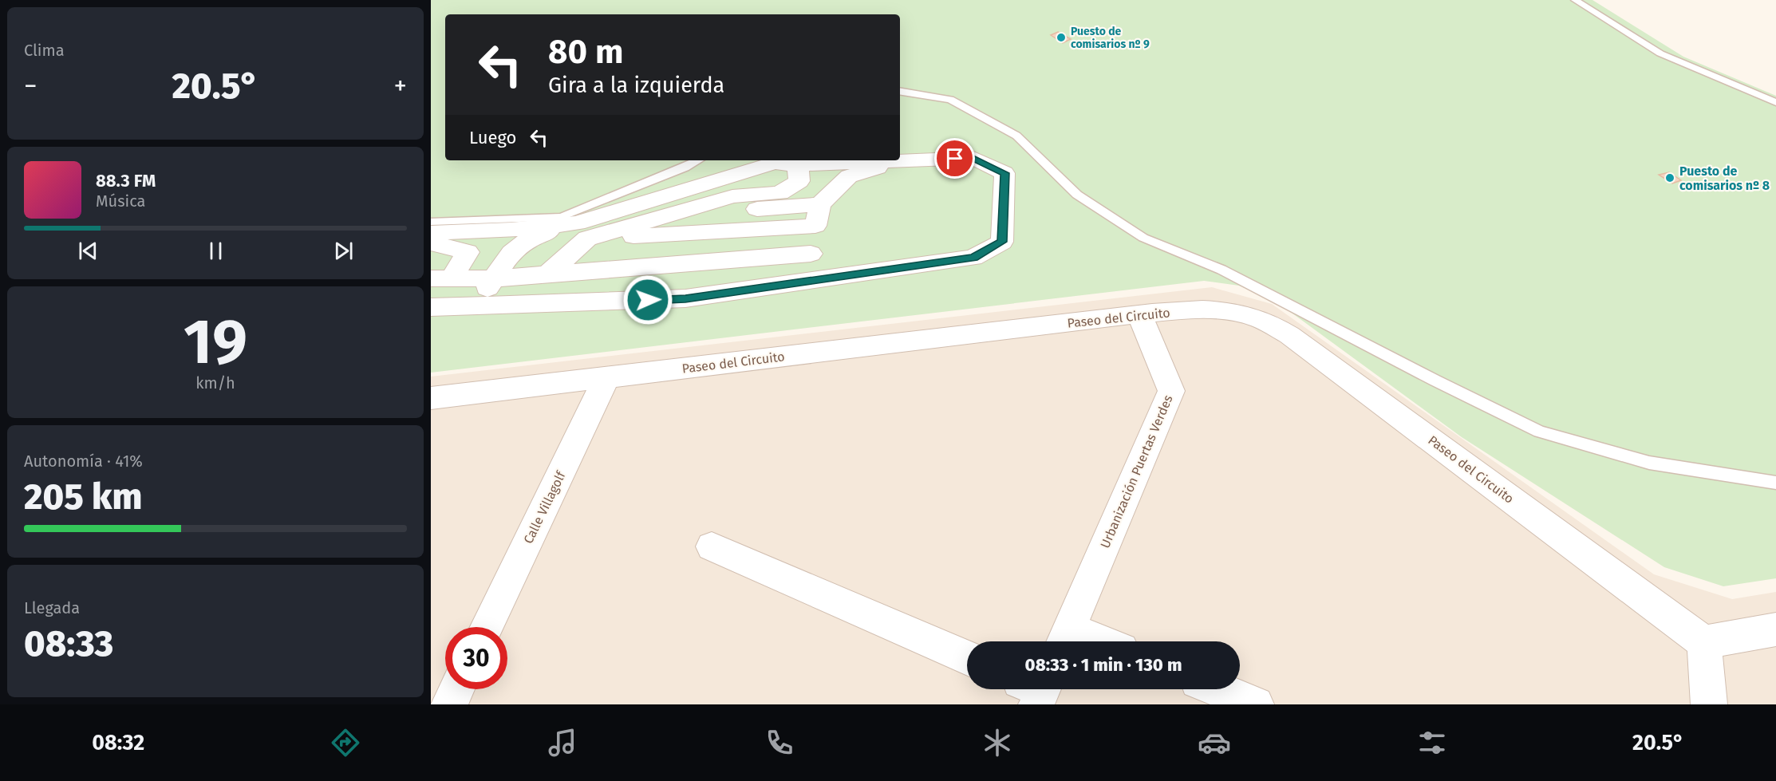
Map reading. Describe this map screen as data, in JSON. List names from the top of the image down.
{
  "streets": {
    "street": ["Paseo del Circuito", "Urbanización Puertas Verdes", "Calle Villagolf"]
  },
  "crossings": [
    ["Paseo del Circuito", "Urbanización Puertas Verdes"],
    ["Paseo del Circuito", "Calle Villagolf"]
  ],
  "places": ["Puesto de comisarios nº 9", "Puesto de comisarios nº 8"],
  "page": {
    "tile": [
      "Clima",
      ["19", "km/h"],
      ["Autonomía · 41%", "205 km"],
      ["Llegada", "08:33"]
    ],
    "turn": ["80 m", "Gira a la izquierda"],
    "heat": ["−", "20.5°", "+"],
    "then": "Luego",
    "song": ["88.3 FM", "Música"],
    "limit": "30",
    "trip": "08:33 · 1 min · 130 m",
    "tabs": ["08:32", "20.5°"]
  }
}
